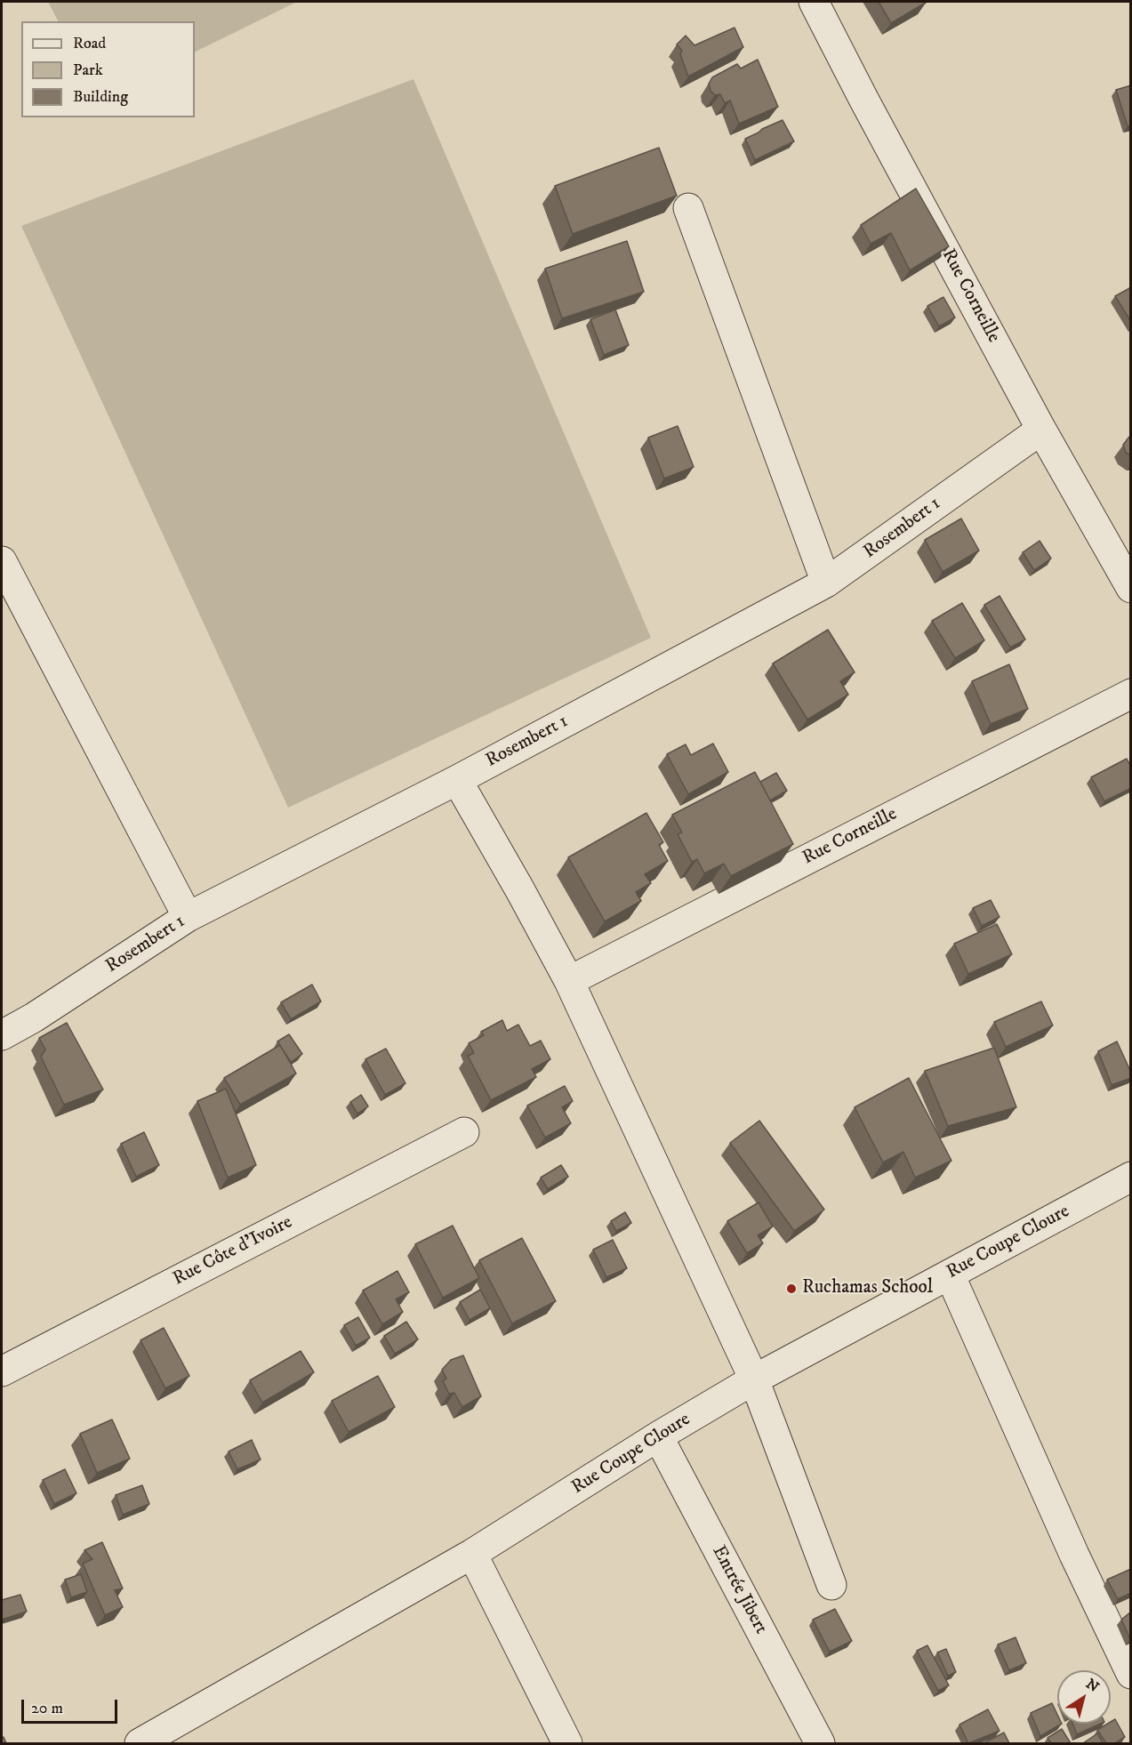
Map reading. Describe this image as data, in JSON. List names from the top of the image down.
{
  "streets": {
    "street": [
      "Rue Corneille",
      "Rosembert 1",
      "Rue Coupe Cloure",
      "Rue Côte d'Ivoire",
      "Entrée Jibert"
    ]
  },
  "crossings": [
    ["Rue Corneille", "Rosembert 1"],
    ["Rue Coupe Cloure", "Entrée Jibert"]
  ],
  "places": ["Ruchamas School"],
  "legend": ["Road", "Park", "Building"],
  "scale_bar": "20 m",
  "north": "top right"
}
